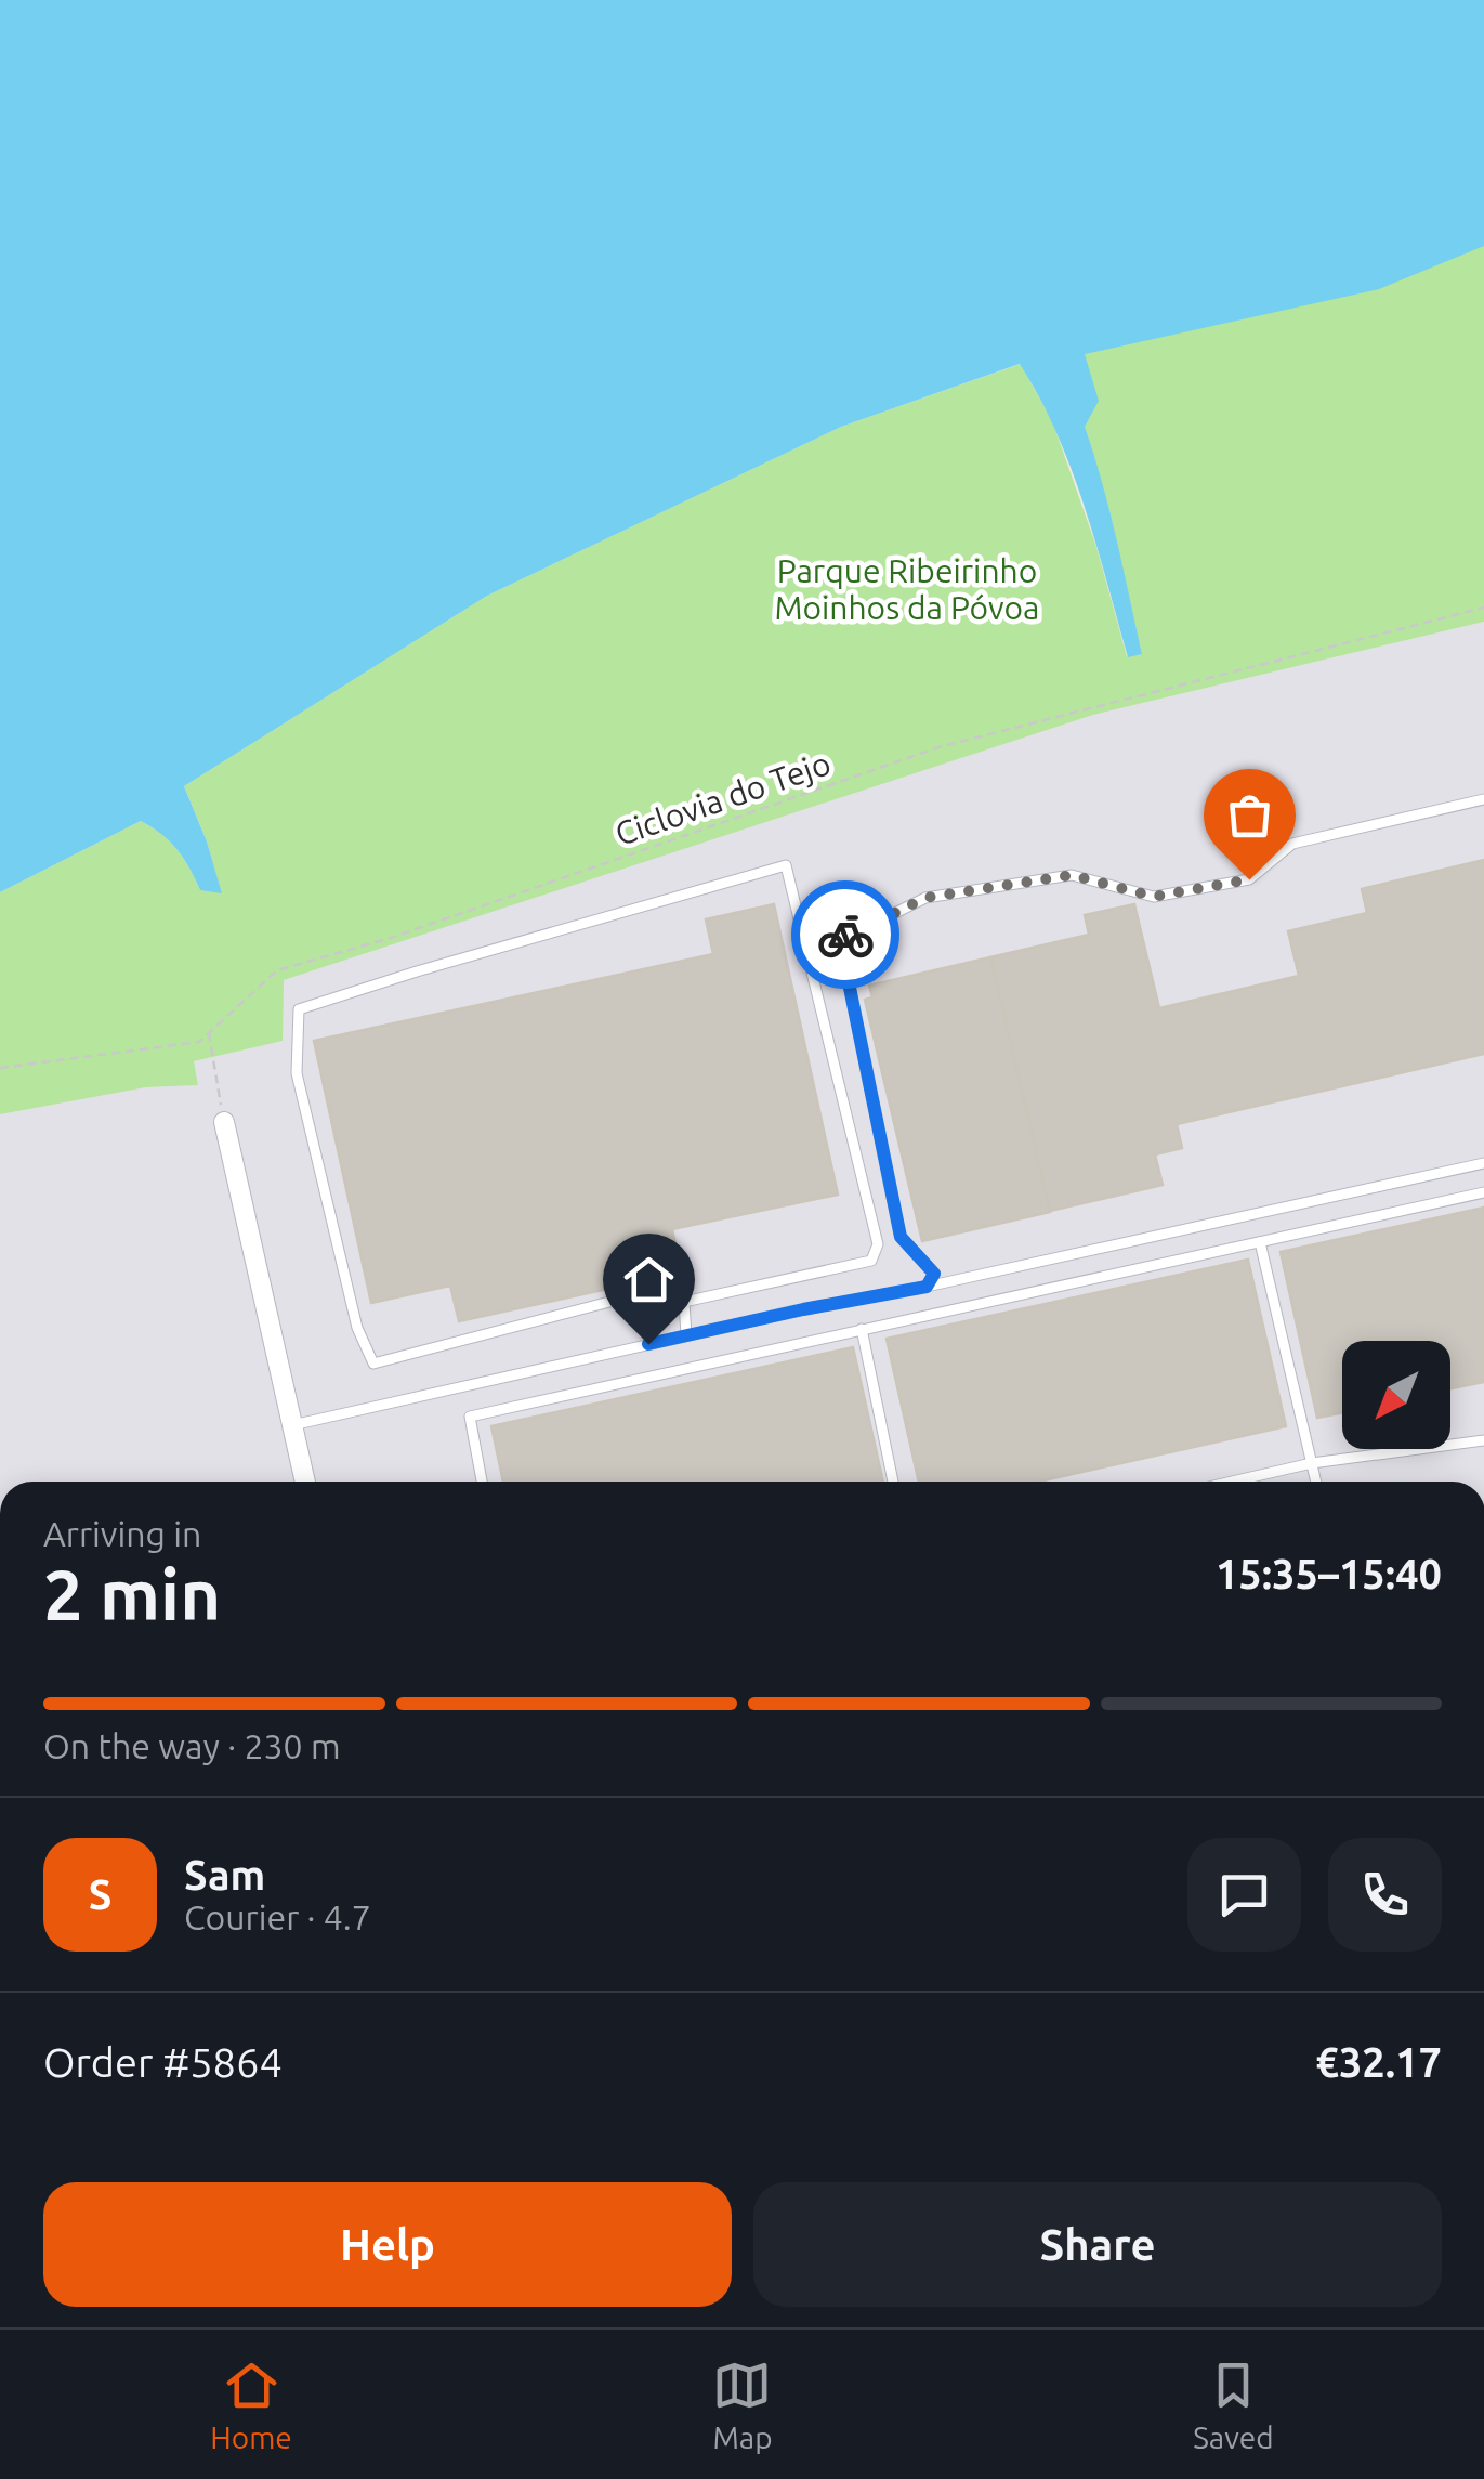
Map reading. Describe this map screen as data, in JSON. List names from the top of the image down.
{
  "streets": {
    "path": ["Ciclovia do Tejo"]
  },
  "parks": ["Parque Ribeirinho Moinhos da Póvoa"],
  "north": "bottom left",
  "page": {
    "heading": ["2 min", "Arriving in", "15:35–15:40"],
    "panel": [
      "Sam",
      "Courier · 4.7",
      "Order #5864",
      "€32.17"
    ],
    "bar": "On the way · 230 m",
    "round": "S",
    "buttons": ["Help", "Share"],
    "tabs": ["Home", "Map", "Saved"]
  }
}
